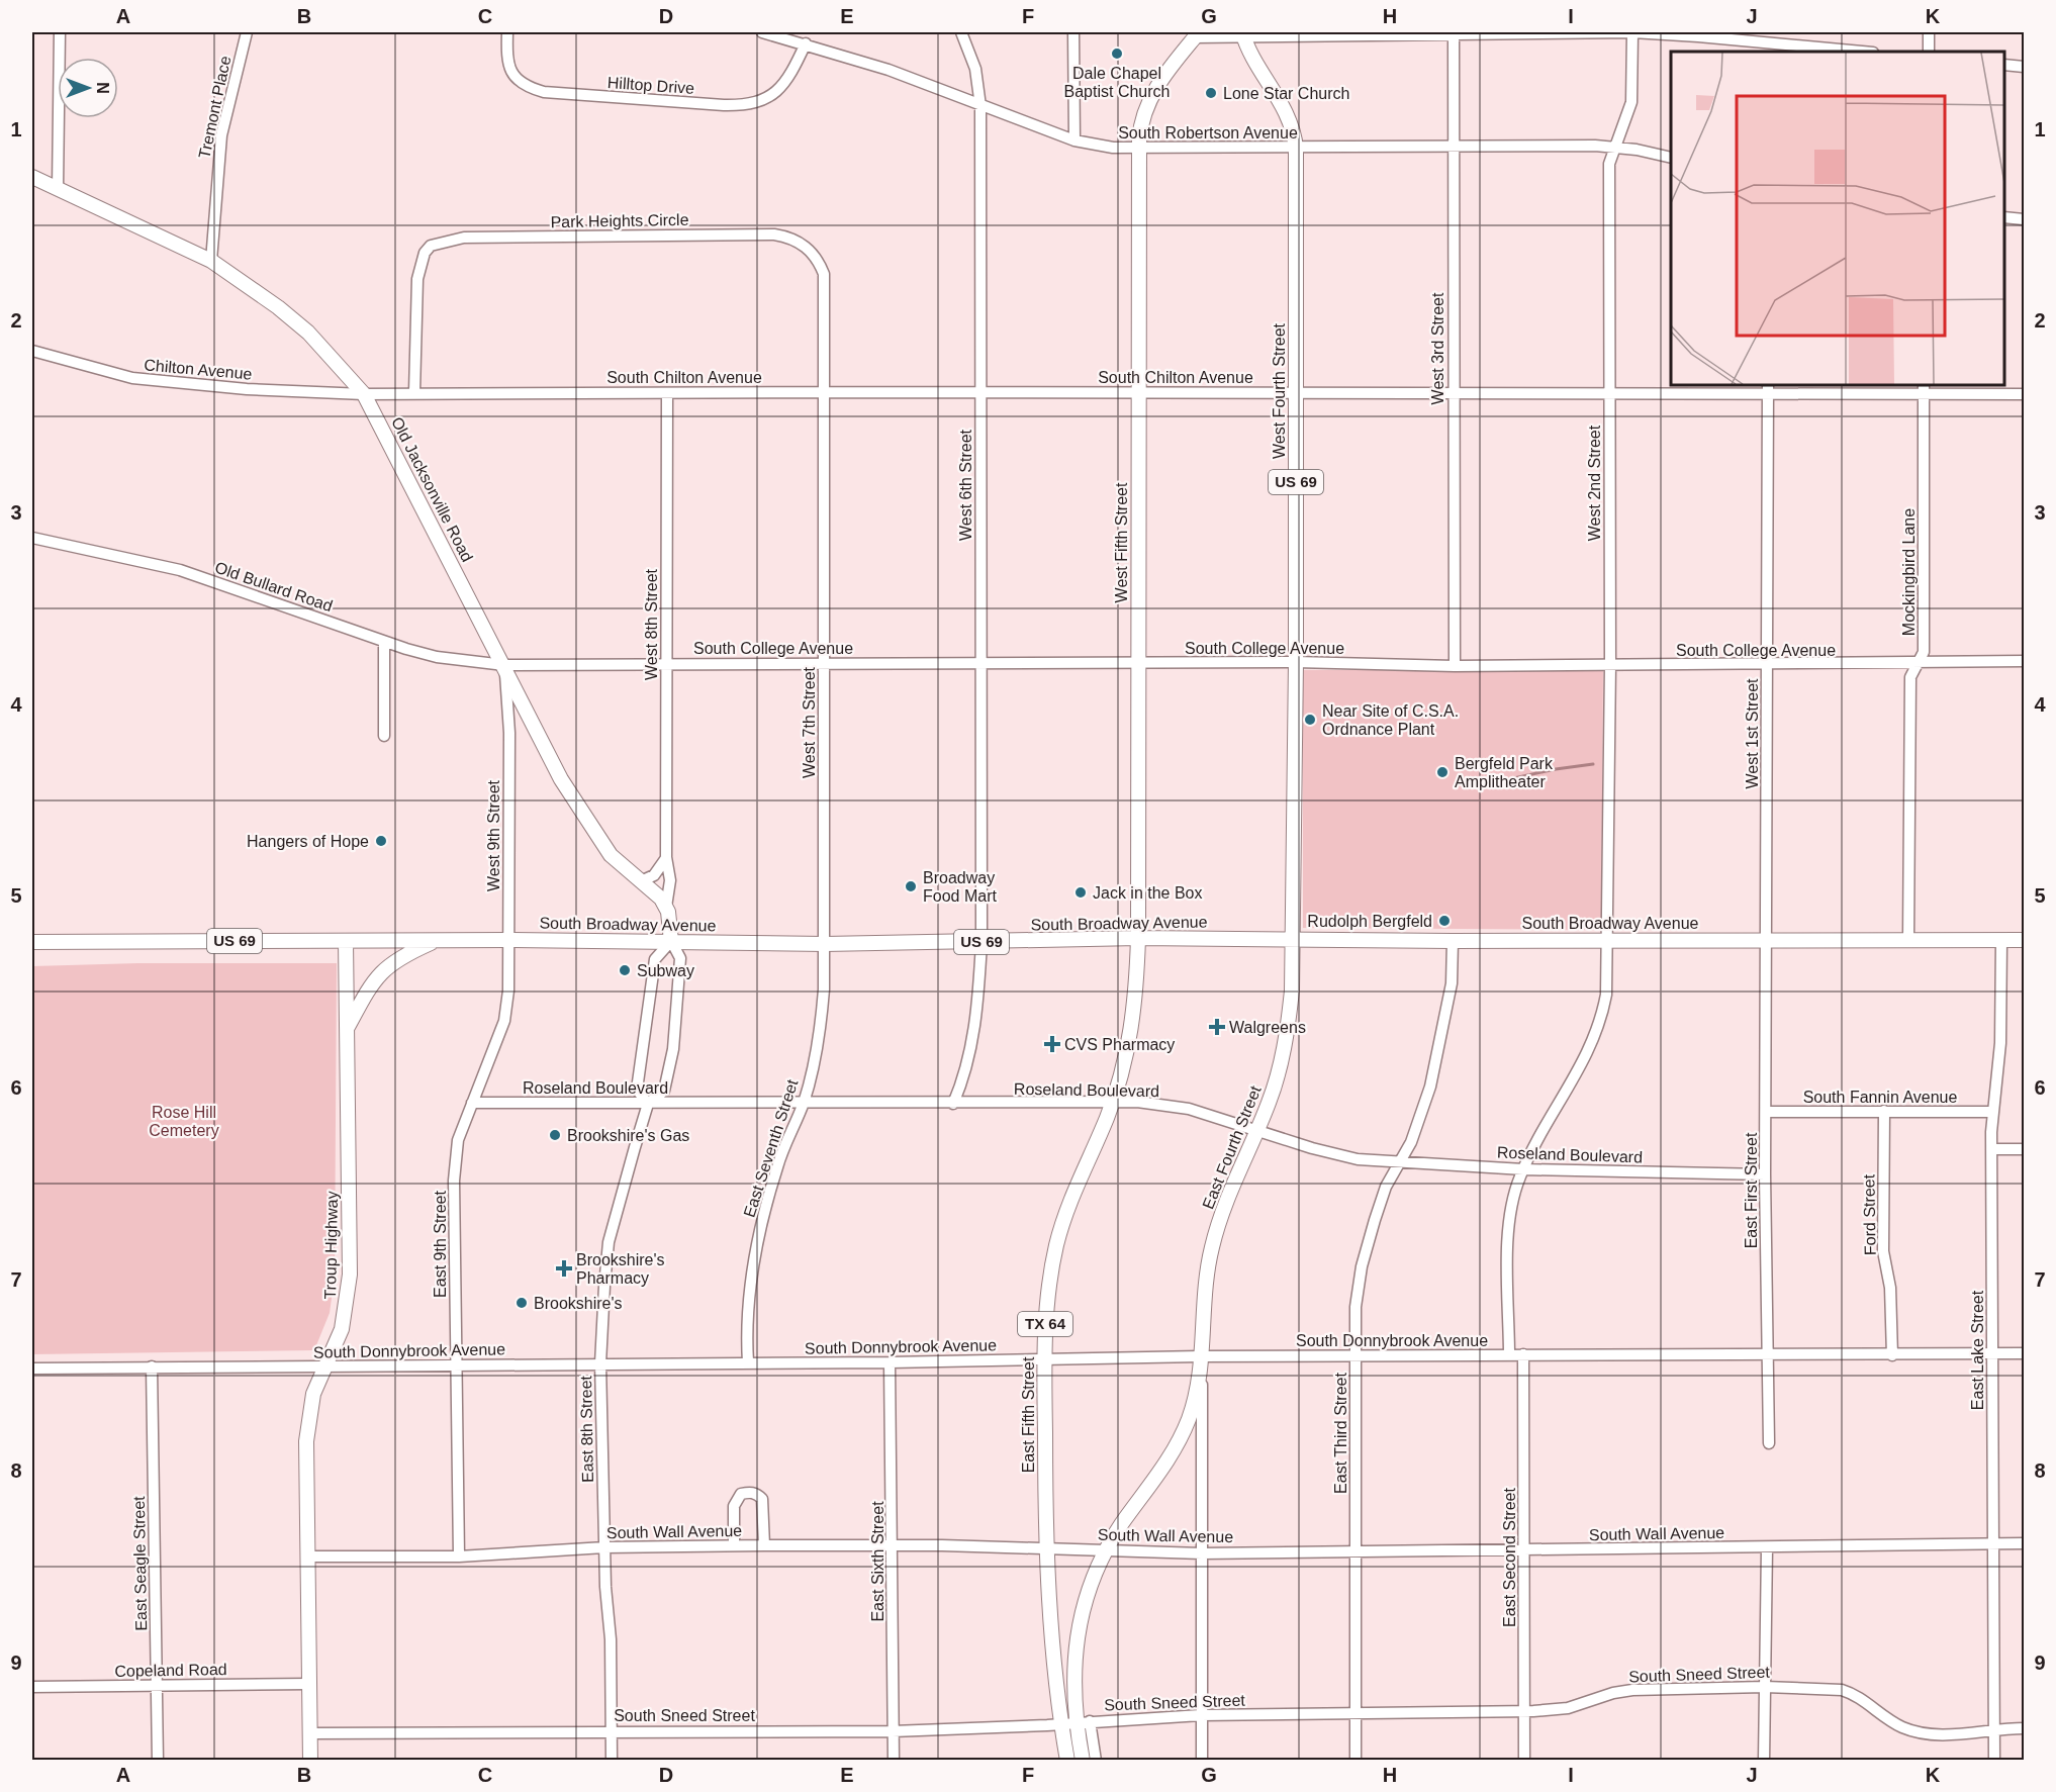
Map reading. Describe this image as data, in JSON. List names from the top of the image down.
{
  "streets": {
    "main road": [
      "West Fourth Street",
      "US 69",
      "Old Jacksonville Road",
      "West Fifth Street",
      "South Broadway Avenue",
      "East Fourth Street",
      "Troup Highway",
      "TX 64",
      "East Fifth Street"
    ],
    "street": [
      "Hilltop Drive",
      "Tremont Place",
      "South Robertson Avenue",
      "Park Heights Circle",
      "West 3rd Street",
      "Chilton Avenue",
      "South Chilton Avenue",
      "West 2nd Street",
      "West 6th Street",
      "Mockingbird Lane",
      "Old Bullard Road",
      "West 8th Street",
      "South College Avenue",
      "West 7th Street",
      "West 1st Street",
      "West 9th Street",
      "Roseland Boulevard",
      "South Fannin Avenue",
      "East Seventh Street",
      "East First Street",
      "Ford Street",
      "East 9th Street",
      "South Donnybrook Avenue",
      "East Lake Street",
      "East 8th Street",
      "East Third Street",
      "South Wall Avenue",
      "East Second Street",
      "East Sixth Street",
      "East Seagle Street",
      "Copeland Road",
      "South Sneed Street"
    ]
  },
  "crossings": [
    ["Hilltop Drive", "South Robertson Avenue"],
    ["Tremont Place", "Old Jacksonville Road"],
    ["South Robertson Avenue", "West 3rd Street"],
    ["South Robertson Avenue", "West Fourth Street"],
    ["South Robertson Avenue", "West 2nd Street"],
    ["South Robertson Avenue", "West 6th Street"],
    ["South Robertson Avenue", "West Fifth Street"],
    ["Park Heights Circle", "South Chilton Avenue"],
    ["Park Heights Circle", "West 7th Street"],
    ["West 3rd Street", "South Chilton Avenue"],
    ["West 3rd Street", "South College Avenue"],
    ["Chilton Avenue", "South Chilton Avenue"],
    ["Chilton Avenue", "Old Jacksonville Road"],
    ["South Chilton Avenue", "West Fourth Street"],
    ["South Chilton Avenue", "West 2nd Street"],
    ["South Chilton Avenue", "West 6th Street"],
    ["South Chilton Avenue", "Old Jacksonville Road"],
    ["South Chilton Avenue", "West Fifth Street"],
    ["South Chilton Avenue", "Mockingbird Lane"],
    ["South Chilton Avenue", "West 8th Street"],
    ["South Chilton Avenue", "West 7th Street"],
    ["South Chilton Avenue", "West 1st Street"],
    ["West Fourth Street", "South College Avenue"],
    ["West Fourth Street", "South Broadway Avenue"],
    ["West Fourth Street", "East Fourth Street"],
    ["West 2nd Street", "South College Avenue"],
    ["West 2nd Street", "South Broadway Avenue"],
    ["West 6th Street", "South College Avenue"],
    ["West 6th Street", "South Broadway Avenue"],
    ["West 6th Street", "Roseland Boulevard"],
    ["Old Jacksonville Road", "Old Bullard Road"],
    ["Old Jacksonville Road", "West 8th Street"],
    ["Old Jacksonville Road", "South College Avenue"],
    ["Old Jacksonville Road", "West 9th Street"],
    ["West Fifth Street", "South College Avenue"],
    ["West Fifth Street", "South Broadway Avenue"],
    ["West Fifth Street", "East Fifth Street"],
    ["Mockingbird Lane", "South College Avenue"],
    ["Mockingbird Lane", "South Broadway Avenue"],
    ["Old Bullard Road", "South College Avenue"],
    ["Old Bullard Road", "West 9th Street"],
    ["West 8th Street", "South College Avenue"],
    ["South College Avenue", "West 7th Street"],
    ["South College Avenue", "West 1st Street"],
    ["South College Avenue", "West 9th Street"],
    ["West 7th Street", "South Broadway Avenue"],
    ["West 7th Street", "East Seventh Street"],
    ["West 1st Street", "South Broadway Avenue"],
    ["West 1st Street", "East First Street"],
    ["West 9th Street", "South Broadway Avenue"],
    ["West 9th Street", "East 9th Street"],
    ["South Broadway Avenue", "East Fourth Street"],
    ["South Broadway Avenue", "East Seventh Street"],
    ["South Broadway Avenue", "East First Street"],
    ["South Broadway Avenue", "East 9th Street"],
    ["South Broadway Avenue", "Troup Highway"],
    ["South Broadway Avenue", "East Lake Street"],
    ["South Broadway Avenue", "East Fifth Street"],
    ["South Broadway Avenue", "East 8th Street"],
    ["South Broadway Avenue", "East Third Street"],
    ["Roseland Boulevard", "East Fourth Street"],
    ["Roseland Boulevard", "East Seventh Street"],
    ["Roseland Boulevard", "East First Street"],
    ["Roseland Boulevard", "East 9th Street"],
    ["Roseland Boulevard", "East Fifth Street"],
    ["Roseland Boulevard", "East 8th Street"],
    ["Roseland Boulevard", "East Third Street"],
    ["South Fannin Avenue", "East First Street"],
    ["South Fannin Avenue", "Ford Street"],
    ["South Fannin Avenue", "East Lake Street"],
    ["East Fourth Street", "South Donnybrook Avenue"],
    ["East Fourth Street", "East Fifth Street"],
    ["East Fourth Street", "South Wall Avenue"],
    ["East Fourth Street", "South Sneed Street"],
    ["East Seventh Street", "South Donnybrook Avenue"],
    ["East First Street", "South Donnybrook Avenue"],
    ["Ford Street", "South Donnybrook Avenue"],
    ["East 9th Street", "South Donnybrook Avenue"],
    ["East 9th Street", "South Wall Avenue"],
    ["Troup Highway", "South Donnybrook Avenue"],
    ["Troup Highway", "South Wall Avenue"],
    ["Troup Highway", "Copeland Road"],
    ["Troup Highway", "South Sneed Street"],
    ["South Donnybrook Avenue", "East Lake Street"],
    ["South Donnybrook Avenue", "East Fifth Street"],
    ["South Donnybrook Avenue", "East 8th Street"],
    ["South Donnybrook Avenue", "East Third Street"],
    ["South Donnybrook Avenue", "East Second Street"],
    ["South Donnybrook Avenue", "East Sixth Street"],
    ["South Donnybrook Avenue", "East Seagle Street"],
    ["East Lake Street", "South Wall Avenue"],
    ["East Lake Street", "South Sneed Street"],
    ["East Fifth Street", "South Wall Avenue"],
    ["East Fifth Street", "South Sneed Street"],
    ["East 8th Street", "South Wall Avenue"],
    ["East 8th Street", "South Sneed Street"],
    ["East Third Street", "South Wall Avenue"],
    ["East Third Street", "South Sneed Street"],
    ["South Wall Avenue", "East Second Street"],
    ["South Wall Avenue", "East Sixth Street"],
    ["East Second Street", "South Sneed Street"],
    ["East Sixth Street", "South Sneed Street"],
    ["East Seagle Street", "Copeland Road"]
  ],
  "parks": ["Rose Hill Cemetery"],
  "places": {
    "other": [
      "Dale Chapel Baptist Church",
      "Lone Star Church",
      "Near Site of C.S.A. Ordnance Plant",
      "Bergfeld Park Amplitheater",
      "Hangers of Hope",
      "Broadway Food Mart",
      "Jack in the Box",
      "Rudolph Bergfeld",
      "Subway",
      "Brookshire's Gas",
      "Brookshire's"
    ],
    "health": ["Walgreens", "CVS Pharmacy", "Brookshire's Pharmacy"]
  },
  "north": "right",
  "grid": {
    "columns": [
      "A",
      "B",
      "C",
      "D",
      "E",
      "F",
      "G",
      "H",
      "I",
      "J",
      "K"
    ],
    "rows": [
      "1",
      "2",
      "3",
      "4",
      "5",
      "6",
      "7",
      "8",
      "9"
    ]
  }
}
